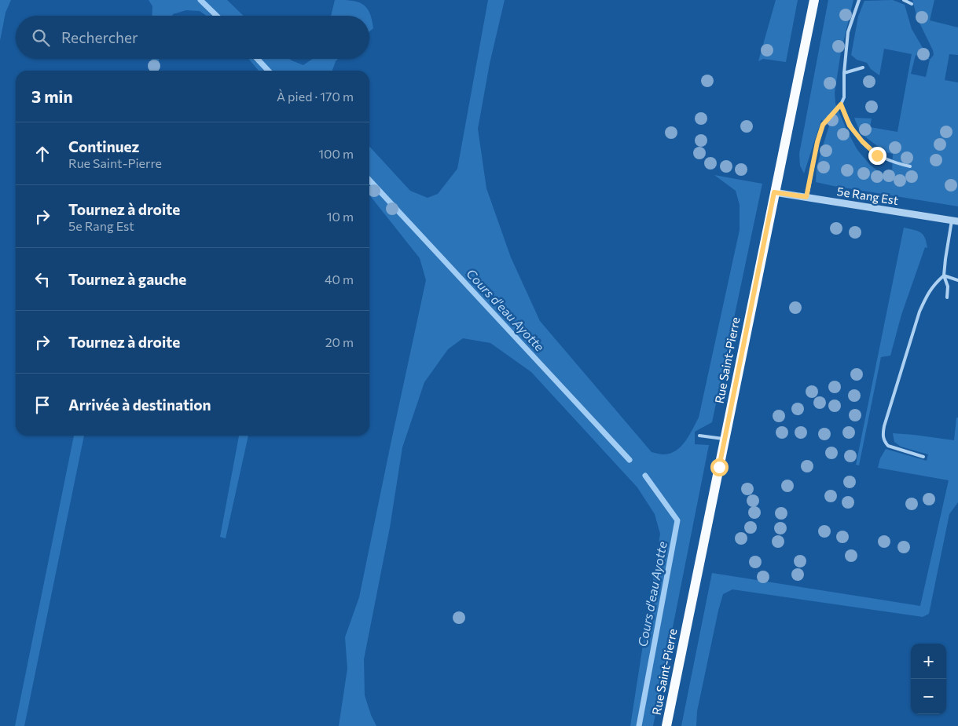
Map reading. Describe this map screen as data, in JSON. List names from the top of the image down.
{
  "streets": {
    "main road": ["Rue Saint-Pierre"],
    "street": ["5e Rang Est"]
  },
  "crossings": [
    ["5e Rang Est", "Rue Saint-Pierre"]
  ],
  "water": ["Cours d'eau Ayotte"],
  "page": {
    "search": "Rechercher",
    "heading": ["3 min", "À pied · 170 m"],
    "list": [
      ["Continuez", "Rue Saint-Pierre", "100 m"],
      ["Tournez à droite", "5e Rang Est", "10 m"],
      ["Tournez à gauche", "40 m"],
      ["Tournez à droite", "20 m"],
      "Arrivée à destination"
    ],
    "map_buttons": ["+", "−"]
  }
}
